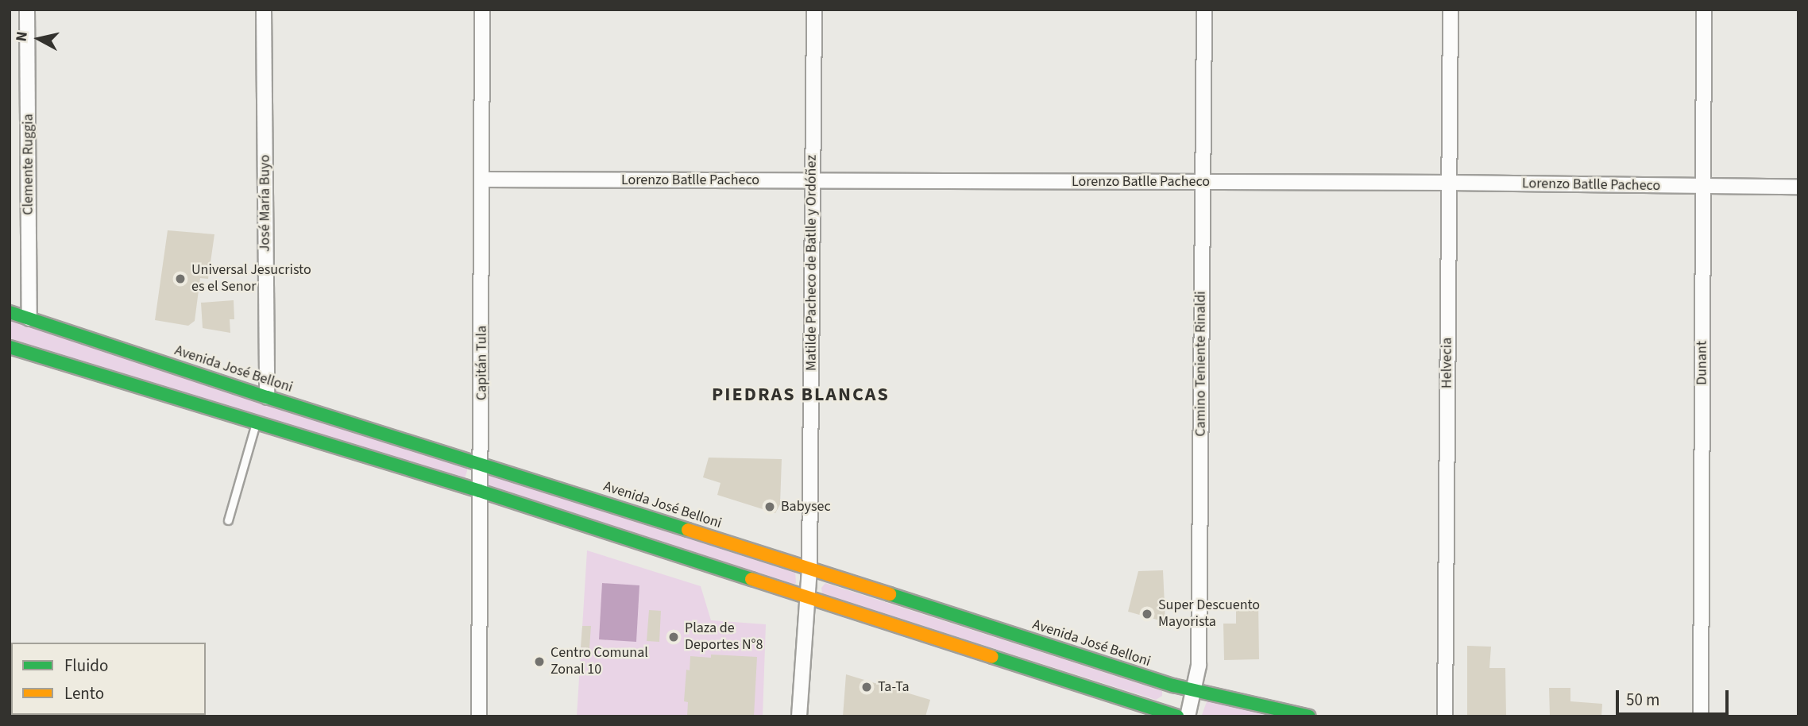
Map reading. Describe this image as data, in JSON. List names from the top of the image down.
{
  "streets": {
    "main road": ["Avenida José Belloni"],
    "street": [
      "Clemente Ruggia",
      "Lorenzo Batlle Pacheco",
      "José María Buyo",
      "Matilde Pacheco de Batlle y Ordóñez",
      "Capitán Tula",
      "Helvecia",
      "Dunant",
      "Camino Teniente Rinaldi"
    ]
  },
  "crossings": [
    ["Clemente Ruggia", "Avenida José Belloni"],
    ["Lorenzo Batlle Pacheco", "Matilde Pacheco de Batlle y Ordóñez"],
    ["Lorenzo Batlle Pacheco", "Capitán Tula"],
    ["Lorenzo Batlle Pacheco", "Helvecia"],
    ["Lorenzo Batlle Pacheco", "Dunant"],
    ["Lorenzo Batlle Pacheco", "Camino Teniente Rinaldi"],
    ["José María Buyo", "Avenida José Belloni"],
    ["Matilde Pacheco de Batlle y Ordóñez", "Avenida José Belloni"],
    ["Capitán Tula", "Avenida José Belloni"],
    ["Camino Teniente Rinaldi", "Avenida José Belloni"]
  ],
  "districts": ["PIEDRAS BLANCAS"],
  "places": [
    "Universal Jesucristo es el Senor",
    "Babysec",
    "Super Descuento Mayorista",
    "Plaza de Deportes N°8",
    "Centro Comunal Zonal 10",
    "Ta-Ta"
  ],
  "legend": ["Fluido", "Lento"],
  "scale_bar": "50 m",
  "north": "left"
}
